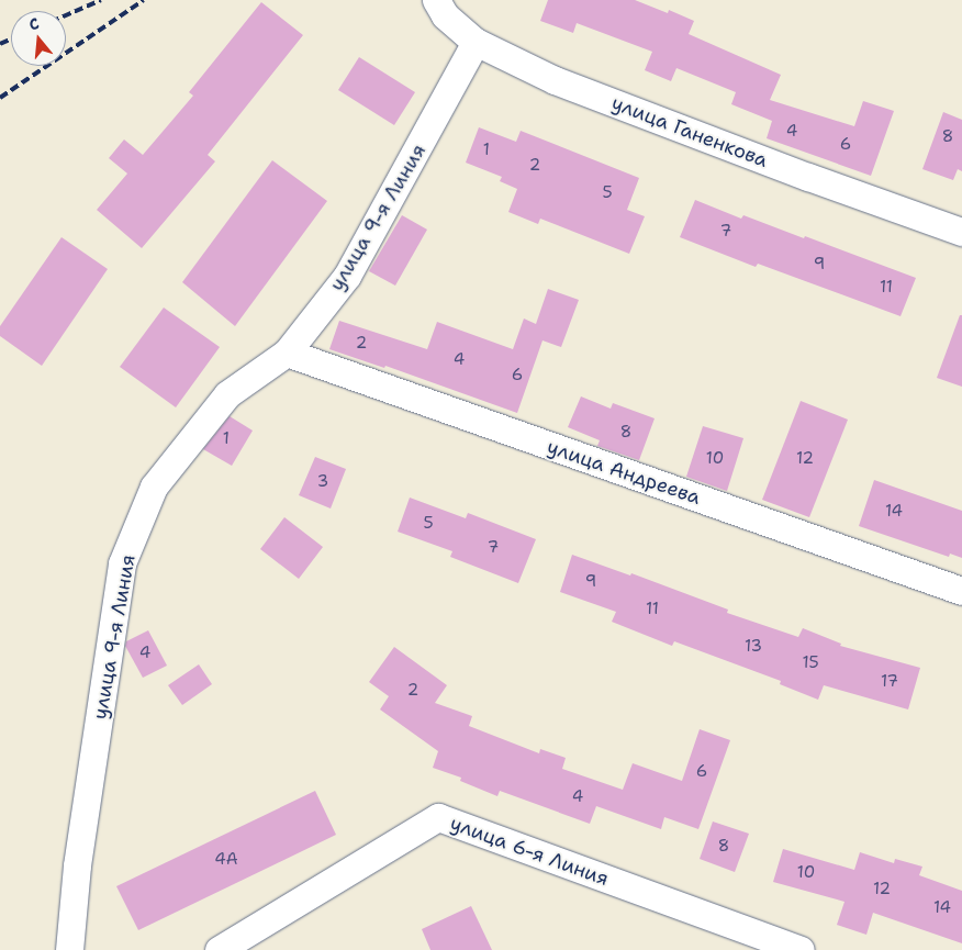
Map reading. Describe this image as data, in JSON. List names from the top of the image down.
{
  "streets": {
    "street": [
      "улица Ганенкова",
      "улица 9-я Линия",
      "улица Андреева",
      "улица 6-я Линия"
    ]
  },
  "crossings": [
    ["улица Ганенкова", "улица 9-я Линия"],
    ["улица 9-я Линия", "улица Андреева"]
  ],
  "house_numbers": [
    "4",
    "8",
    "6",
    "1",
    "2",
    "5",
    "7",
    "9",
    "11",
    "2",
    "4",
    "6",
    "8",
    "1",
    "10",
    "12",
    "3",
    "14",
    "5",
    "7",
    "9",
    "11",
    "13",
    "4",
    "15",
    "17",
    "2",
    "6",
    "4",
    "8",
    "4А",
    "10",
    "12",
    "14"
  ],
  "north": "top"
}
